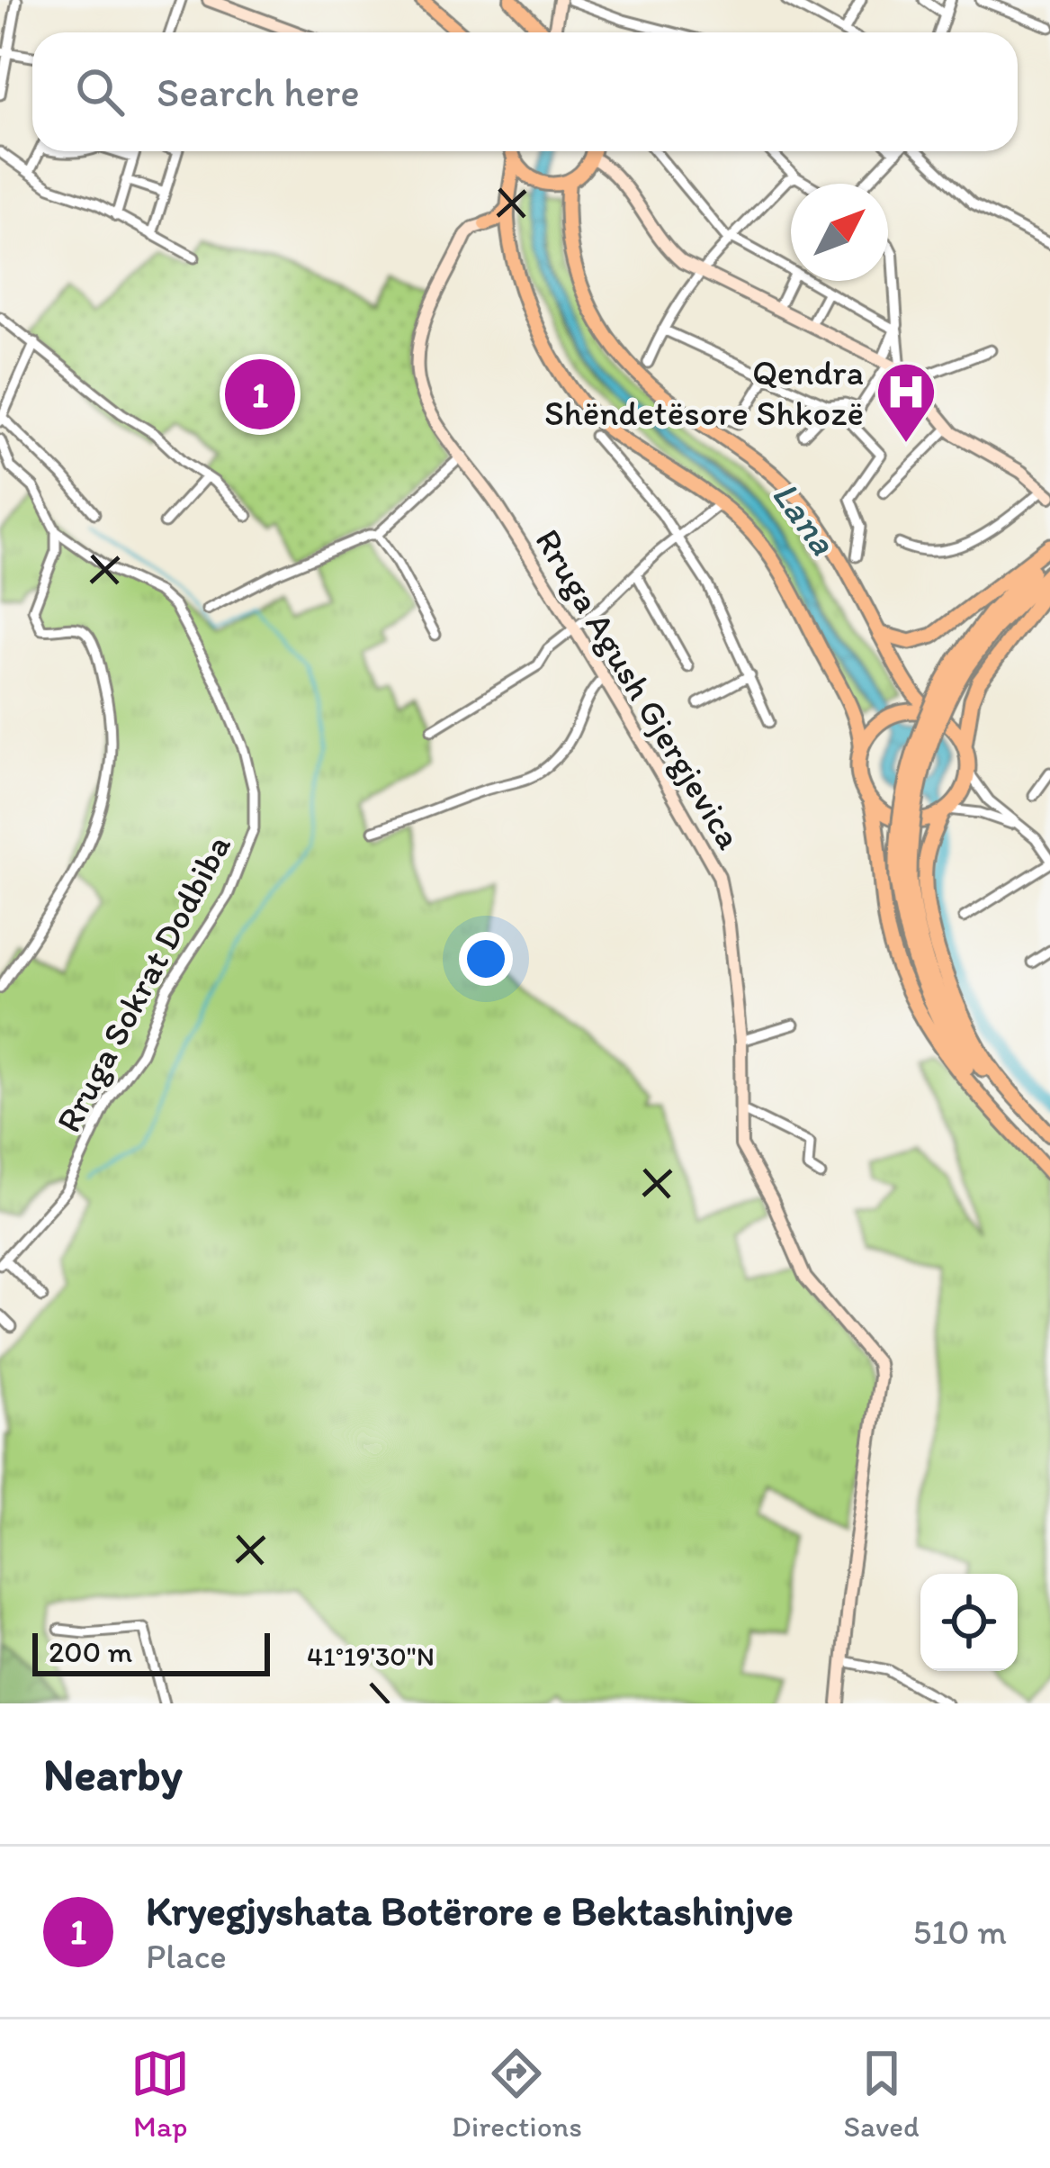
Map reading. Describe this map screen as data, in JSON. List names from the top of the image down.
{
  "streets": {
    "main road": ["Rruga Agush Gjergjevica"],
    "street": ["Rruga Sokrat Dodbiba"]
  },
  "water": ["Lana"],
  "places": {
    "hospital": ["Qendra Shëndetësore Shkozë"]
  },
  "scale_bar": "200 m",
  "north": "top right",
  "page": {
    "search": "Search here",
    "pins": "1",
    "scale": "200 m",
    "heading": "Nearby",
    "list": [
      {
        "mark": "1",
        "name": "Kryegjyshata Botërore e Bektashinjve",
        "note": "Place",
        "value": "510 m"
      }
    ],
    "nav": ["Map", "Directions", "Saved"]
  },
  "coordinates": ["41°19'30\"N"]
}
